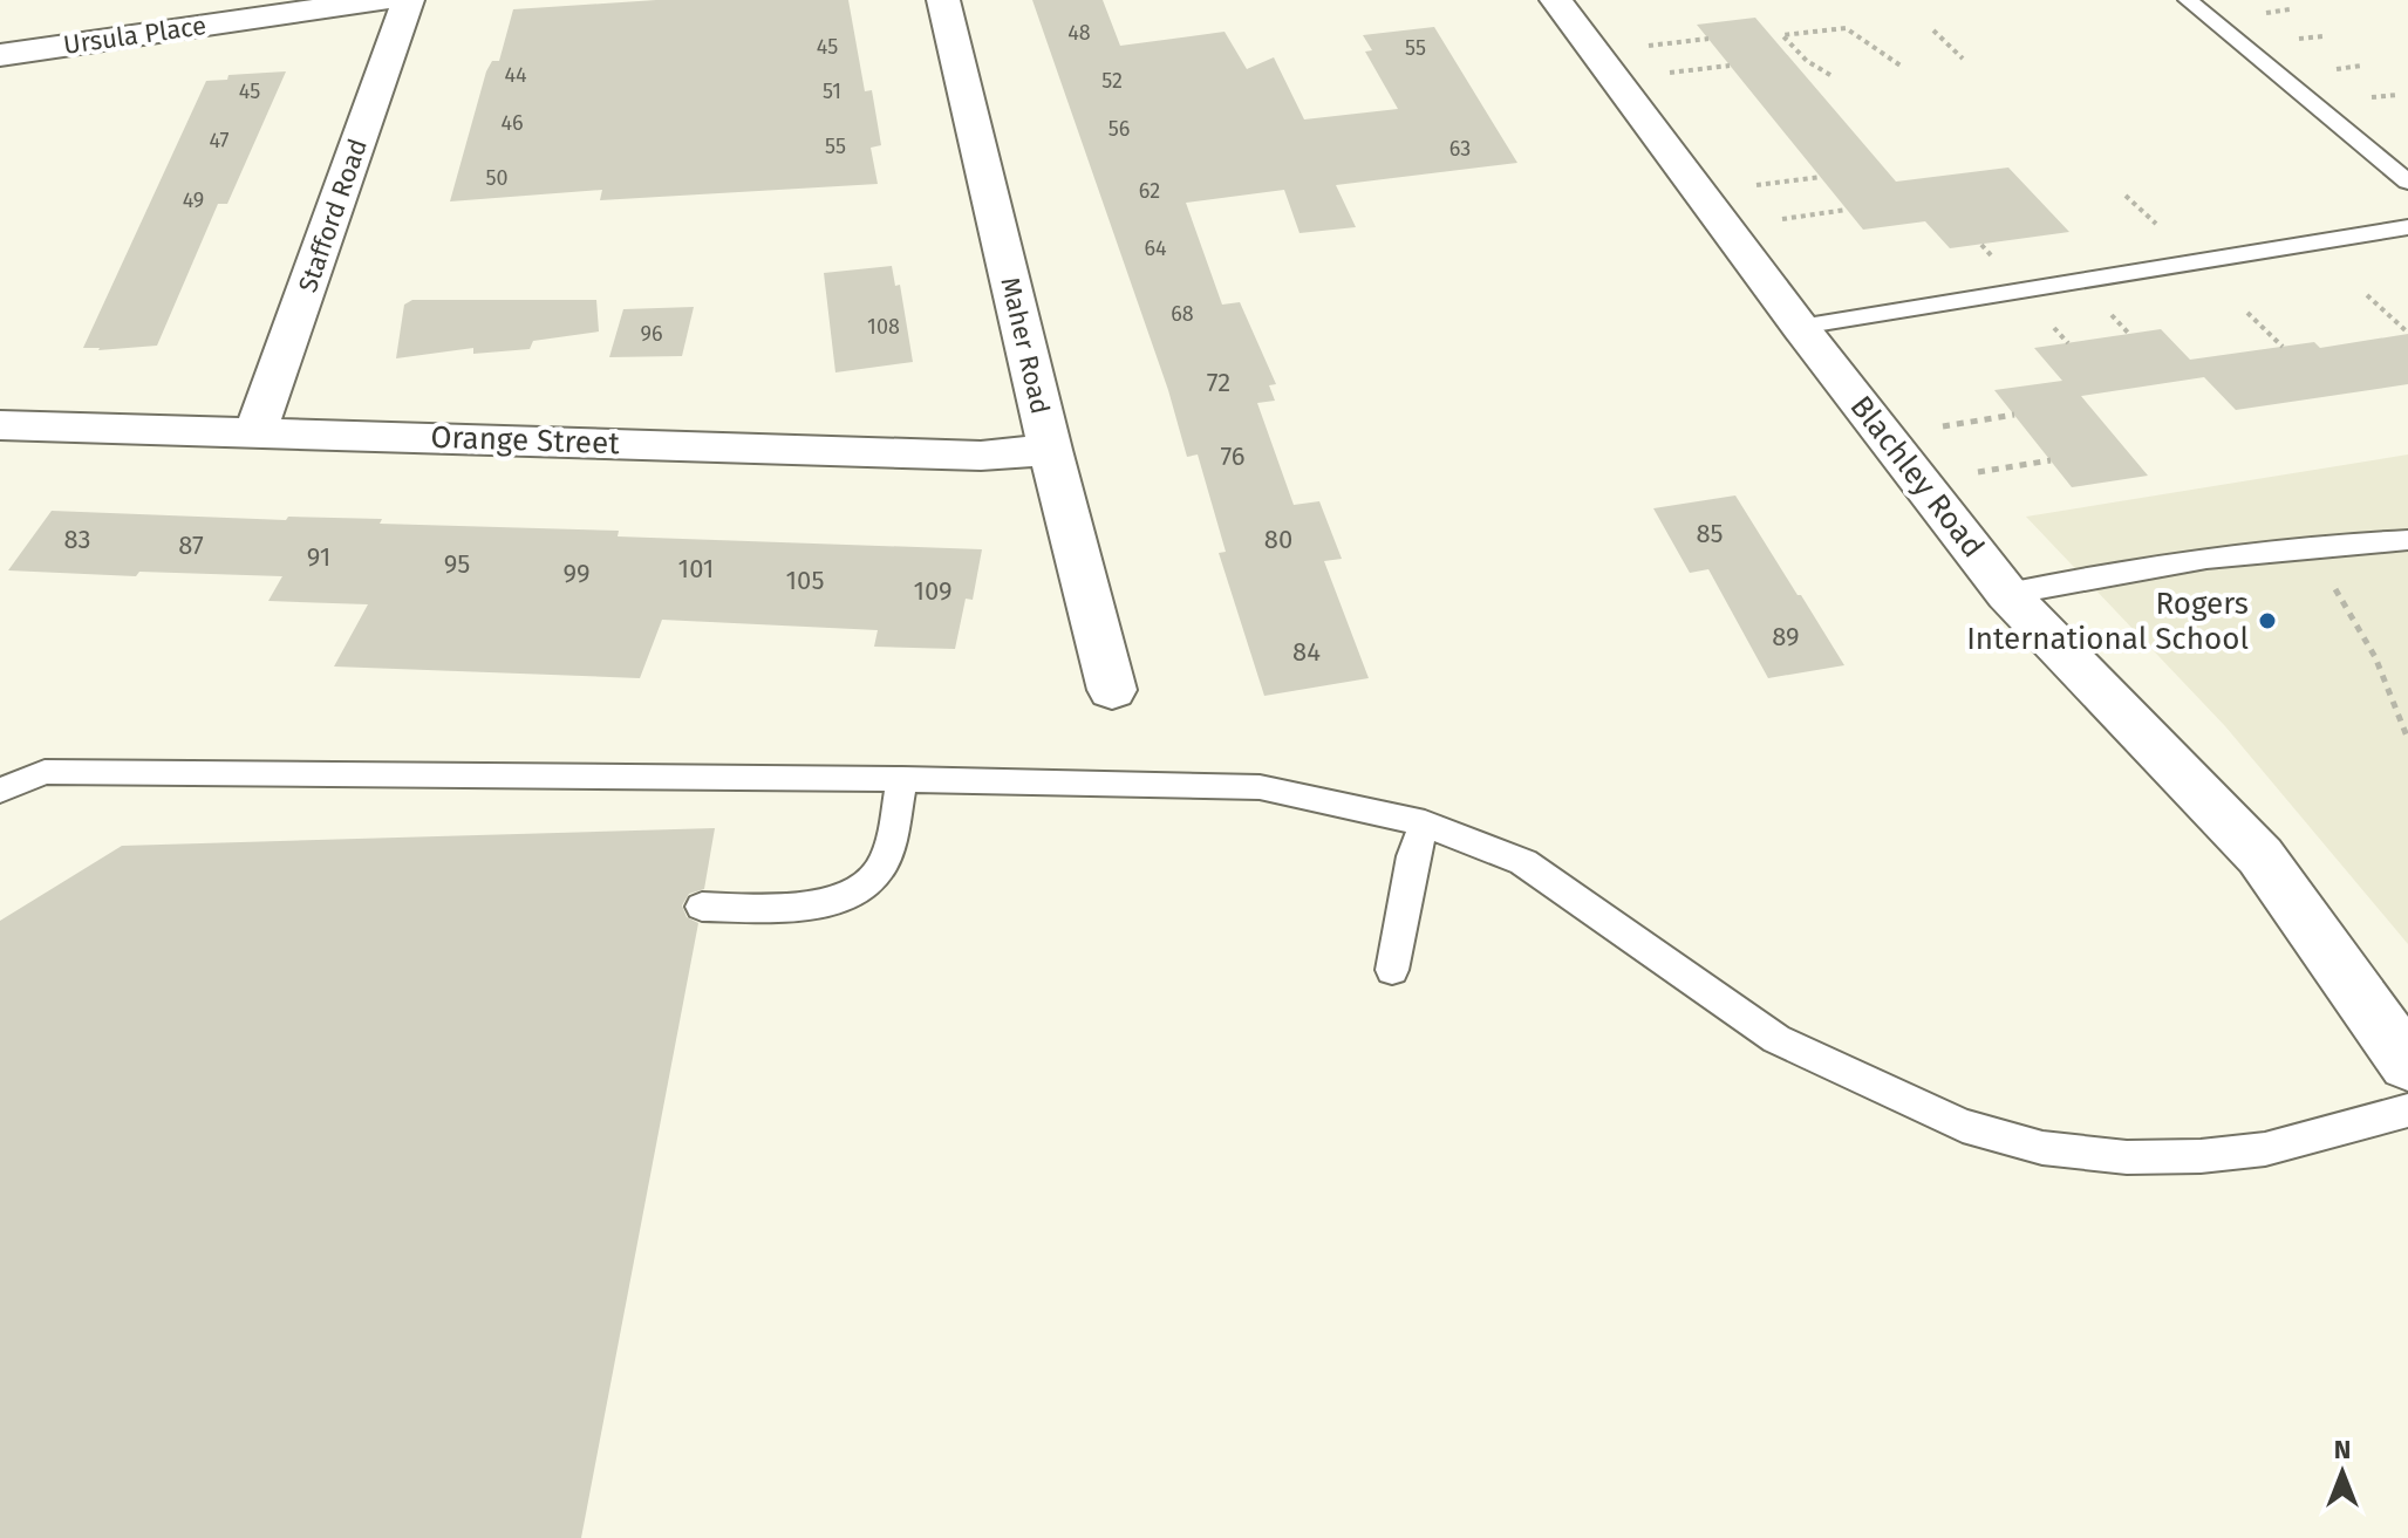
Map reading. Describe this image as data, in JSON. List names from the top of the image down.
{
  "streets": {
    "street": [
      "Ursula Place",
      "Stafford Road",
      "Maher Road",
      "Orange Street",
      "Blachley Road"
    ]
  },
  "crossings": [
    ["Stafford Road", "Orange Street"],
    ["Maher Road", "Orange Street"]
  ],
  "places": ["Rogers International School"],
  "house_numbers": [
    "48",
    "45",
    "55",
    "44",
    "52",
    "45",
    "51",
    "46",
    "56",
    "47",
    "55",
    "63",
    "50",
    "62",
    "49",
    "64",
    "68",
    "108",
    "96",
    "72",
    "76",
    "85",
    "83",
    "80",
    "87",
    "91",
    "95",
    "101",
    "99",
    "105",
    "109",
    "89",
    "84"
  ],
  "north": "top"
}
